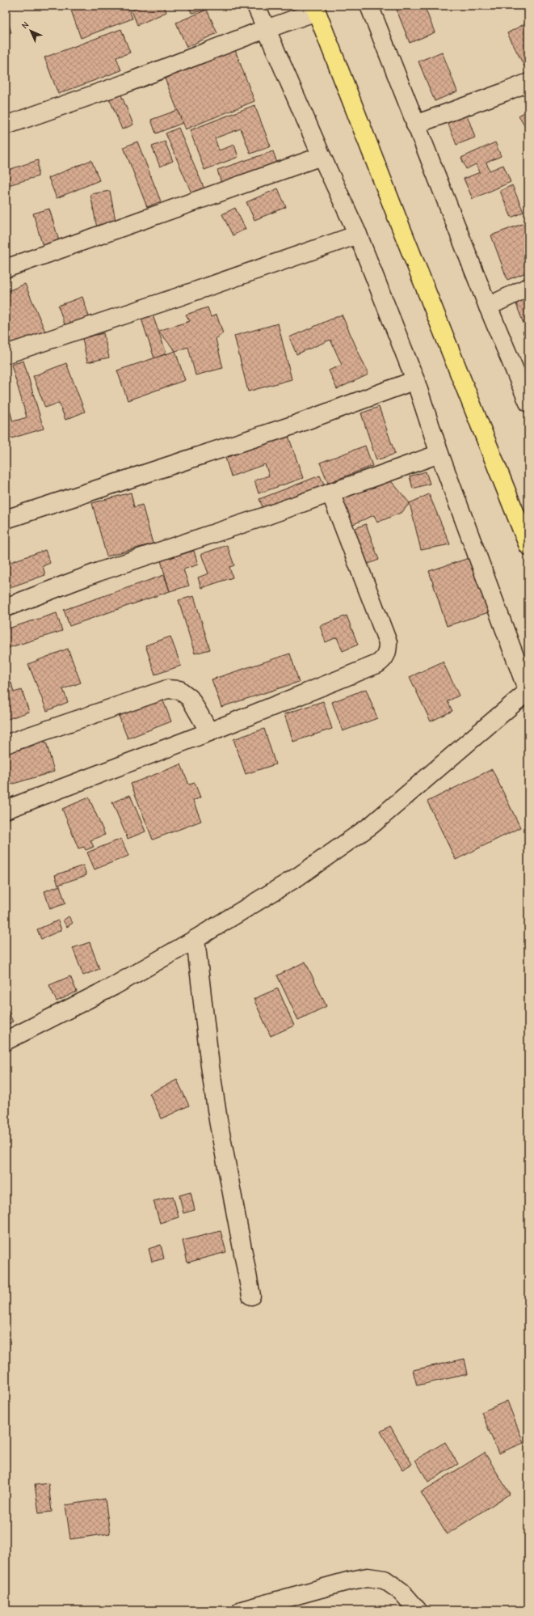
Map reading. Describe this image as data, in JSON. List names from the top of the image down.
{
  "north": "top left"
}
